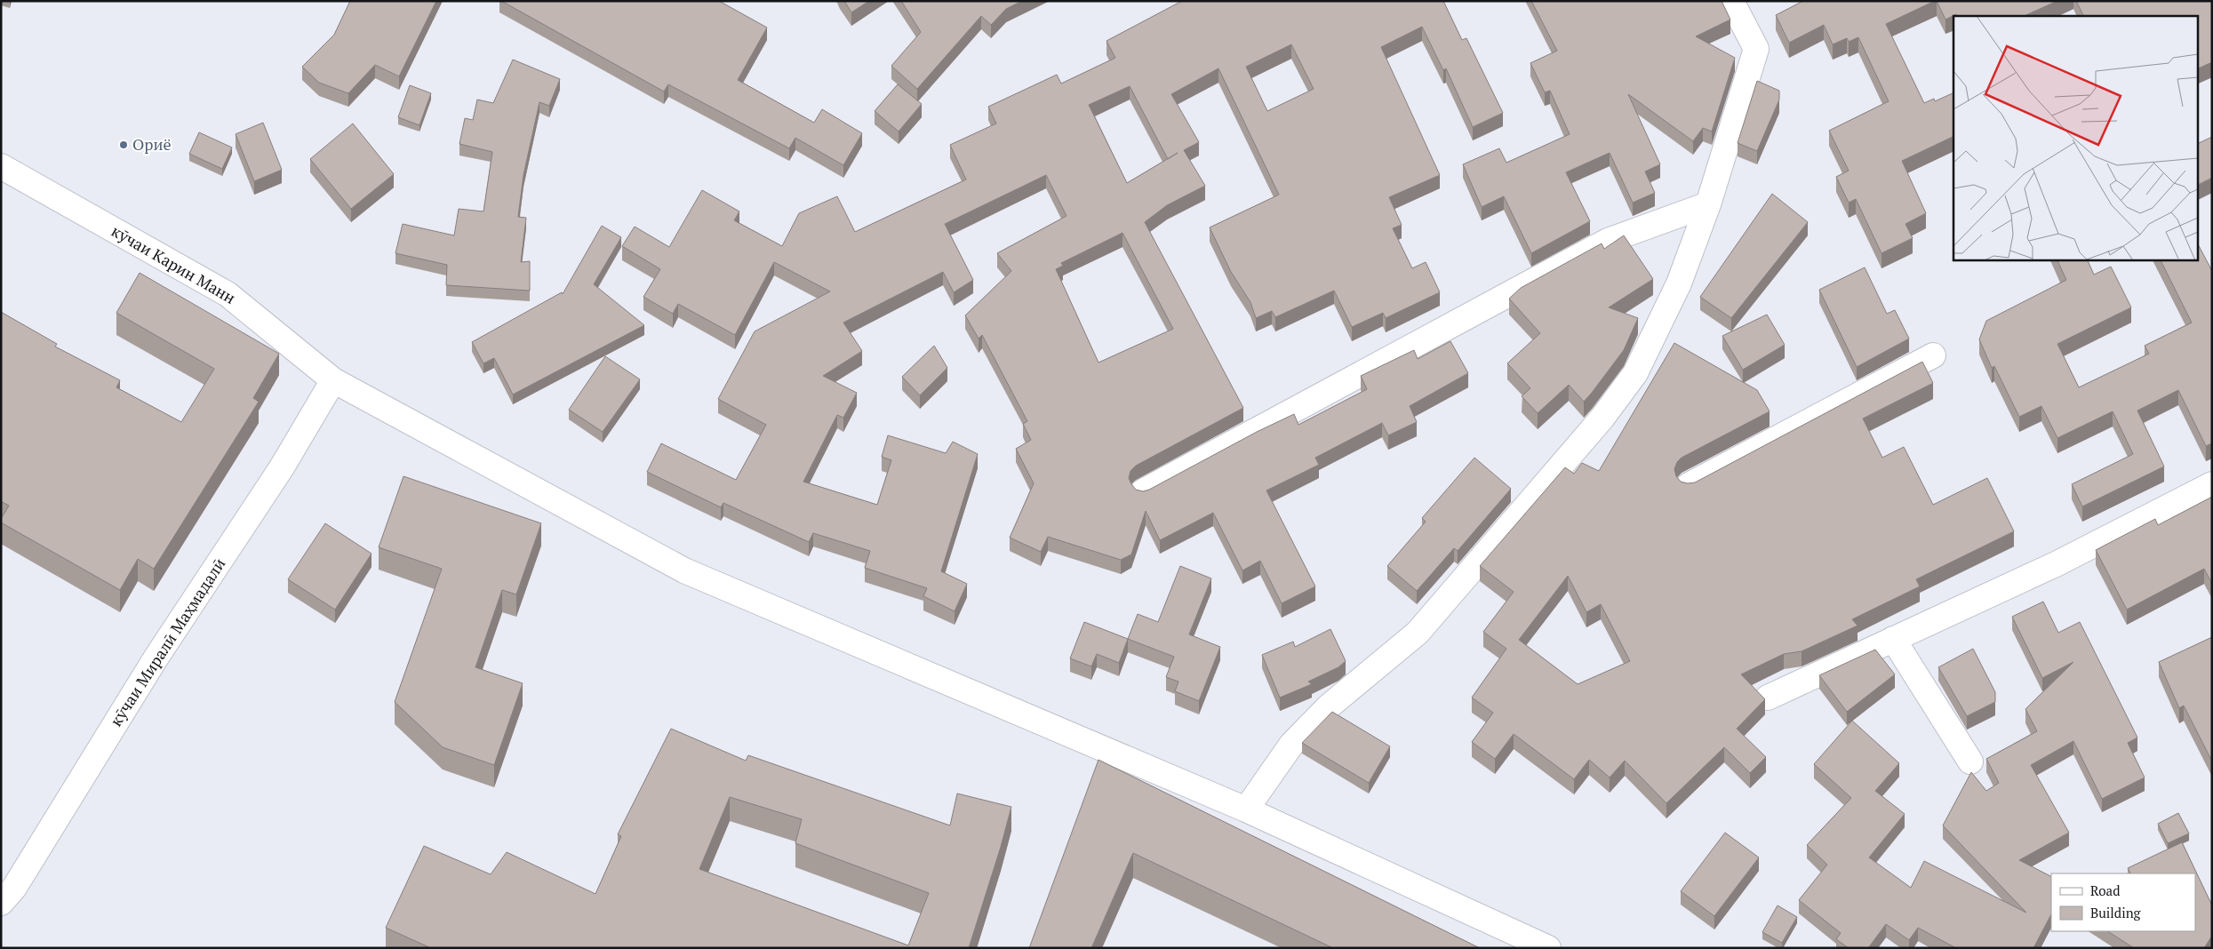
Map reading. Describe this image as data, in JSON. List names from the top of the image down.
{
  "streets": {
    "street": ["кӯчаи Карин Манн", "кӯчаи Миралӣ Маҳмадалӣ"]
  },
  "crossings": [
    ["кӯчаи Карин Манн", "кӯчаи Миралӣ Маҳмадалӣ"]
  ],
  "places": ["Ориё"],
  "legend": ["Road", "Building"]
}
